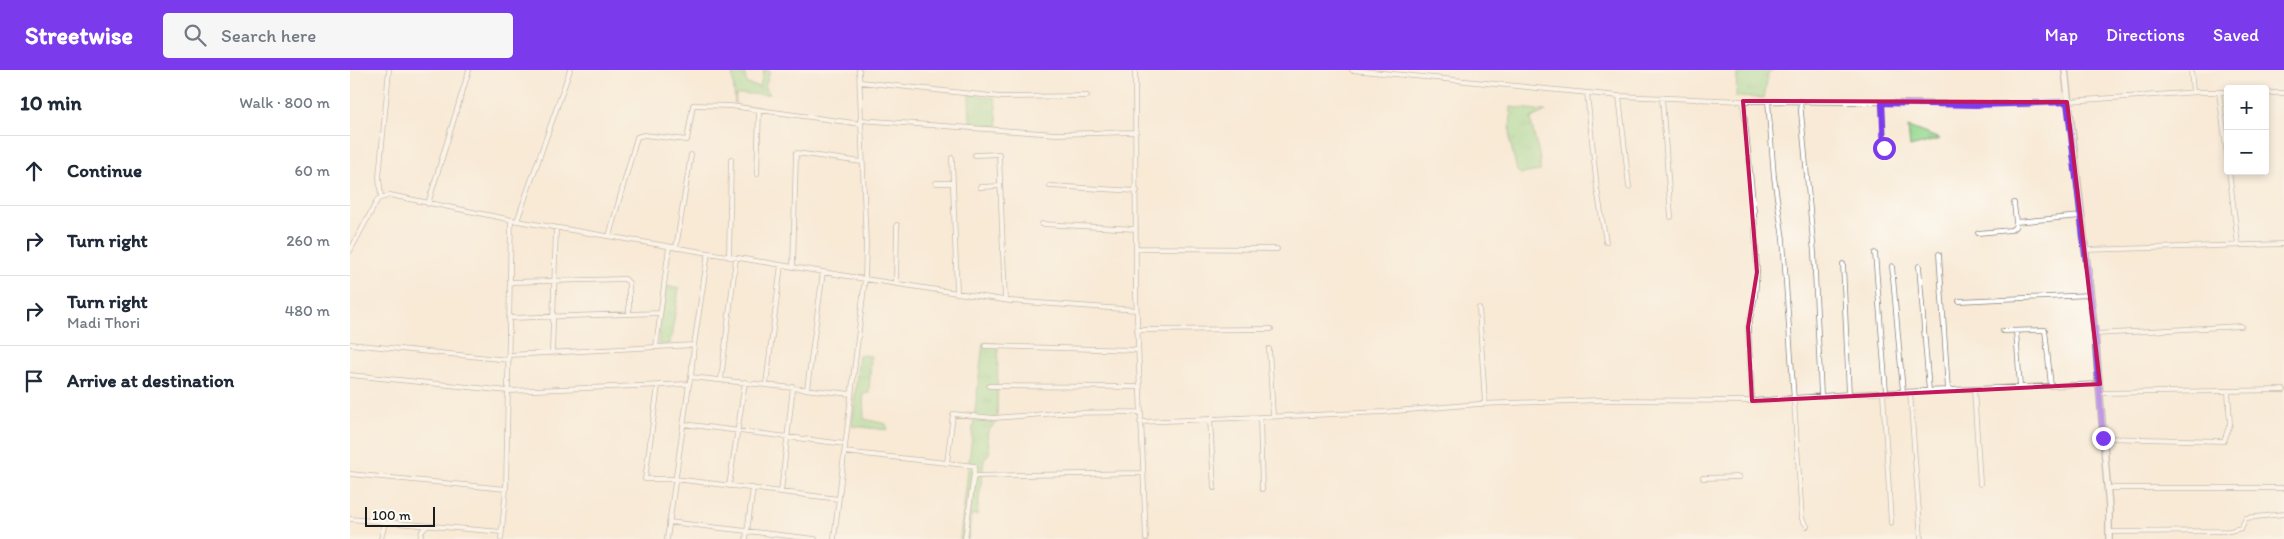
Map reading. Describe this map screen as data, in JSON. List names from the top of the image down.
{
  "scale_bar": "100 m",
  "page": {
    "header": "Streetwise",
    "search": "Search here",
    "nav": ["Map", "Directions", "Saved"],
    "heading": ["10 min", "Walk · 800 m"],
    "map_buttons": ["+", "−"],
    "list": [
      ["Continue", "60 m"],
      ["Turn right", "260 m"],
      ["Turn right", "Madi Thori", "480 m"],
      "Arrive at destination"
    ],
    "scale": "100 m"
  }
}
